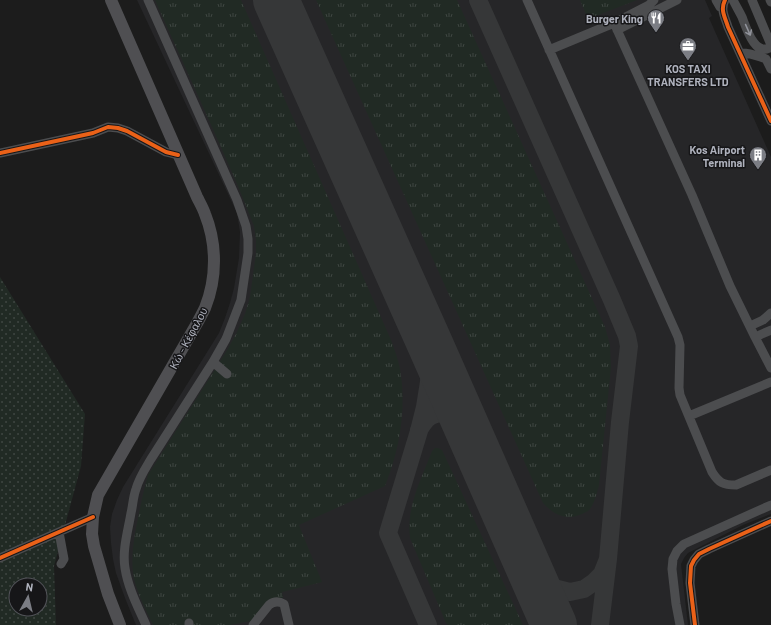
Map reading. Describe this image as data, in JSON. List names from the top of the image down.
{
  "streets": {
    "main road": ["Κώ - Κέφαλου"]
  },
  "places": {
    "restaurant": ["Burger King"],
    "office": ["KOS TAXI TRANSFERS LTD"],
    "building": ["Kos Airport Terminal"]
  },
  "north": "top"
}
